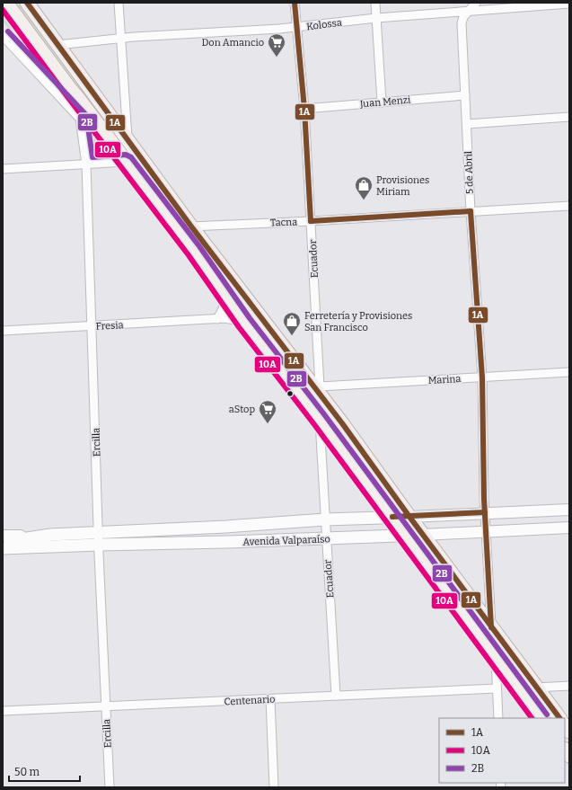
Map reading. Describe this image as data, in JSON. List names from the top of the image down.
{
  "streets": {
    "main road": ["Avenida Valparaíso"],
    "street": [
      "Kolossa",
      "Juan Menzi",
      "5 de Abril",
      "Tacna",
      "Ecuador",
      "Fresia",
      "Marina",
      "Ercilla",
      "Centenario"
    ]
  },
  "crossings": [
    ["Kolossa", "5 de Abril"],
    ["Kolossa", "Ecuador"],
    ["Juan Menzi", "5 de Abril"],
    ["Juan Menzi", "Ecuador"],
    ["5 de Abril", "Tacna"],
    ["5 de Abril", "Marina"],
    ["5 de Abril", "Avenida Valparaíso"],
    ["Tacna", "Ecuador"],
    ["Ecuador", "Marina"],
    ["Ecuador", "Avenida Valparaíso"],
    ["Ecuador", "Centenario"],
    ["Fresia", "Ercilla"],
    ["Ercilla", "Avenida Valparaíso"],
    ["Ercilla", "Centenario"]
  ],
  "places": {
    "supermarket": ["Don Amancio", "aStop"],
    "shop": ["Provisiones Miriam", "Ferretería y Provisiones San Francisco"]
  },
  "lines": ["transit line 1A", "transit line 10A", "transit line 2B"],
  "legend": ["1A", "10A", "2B"],
  "scale_bar": "50 m"
}
